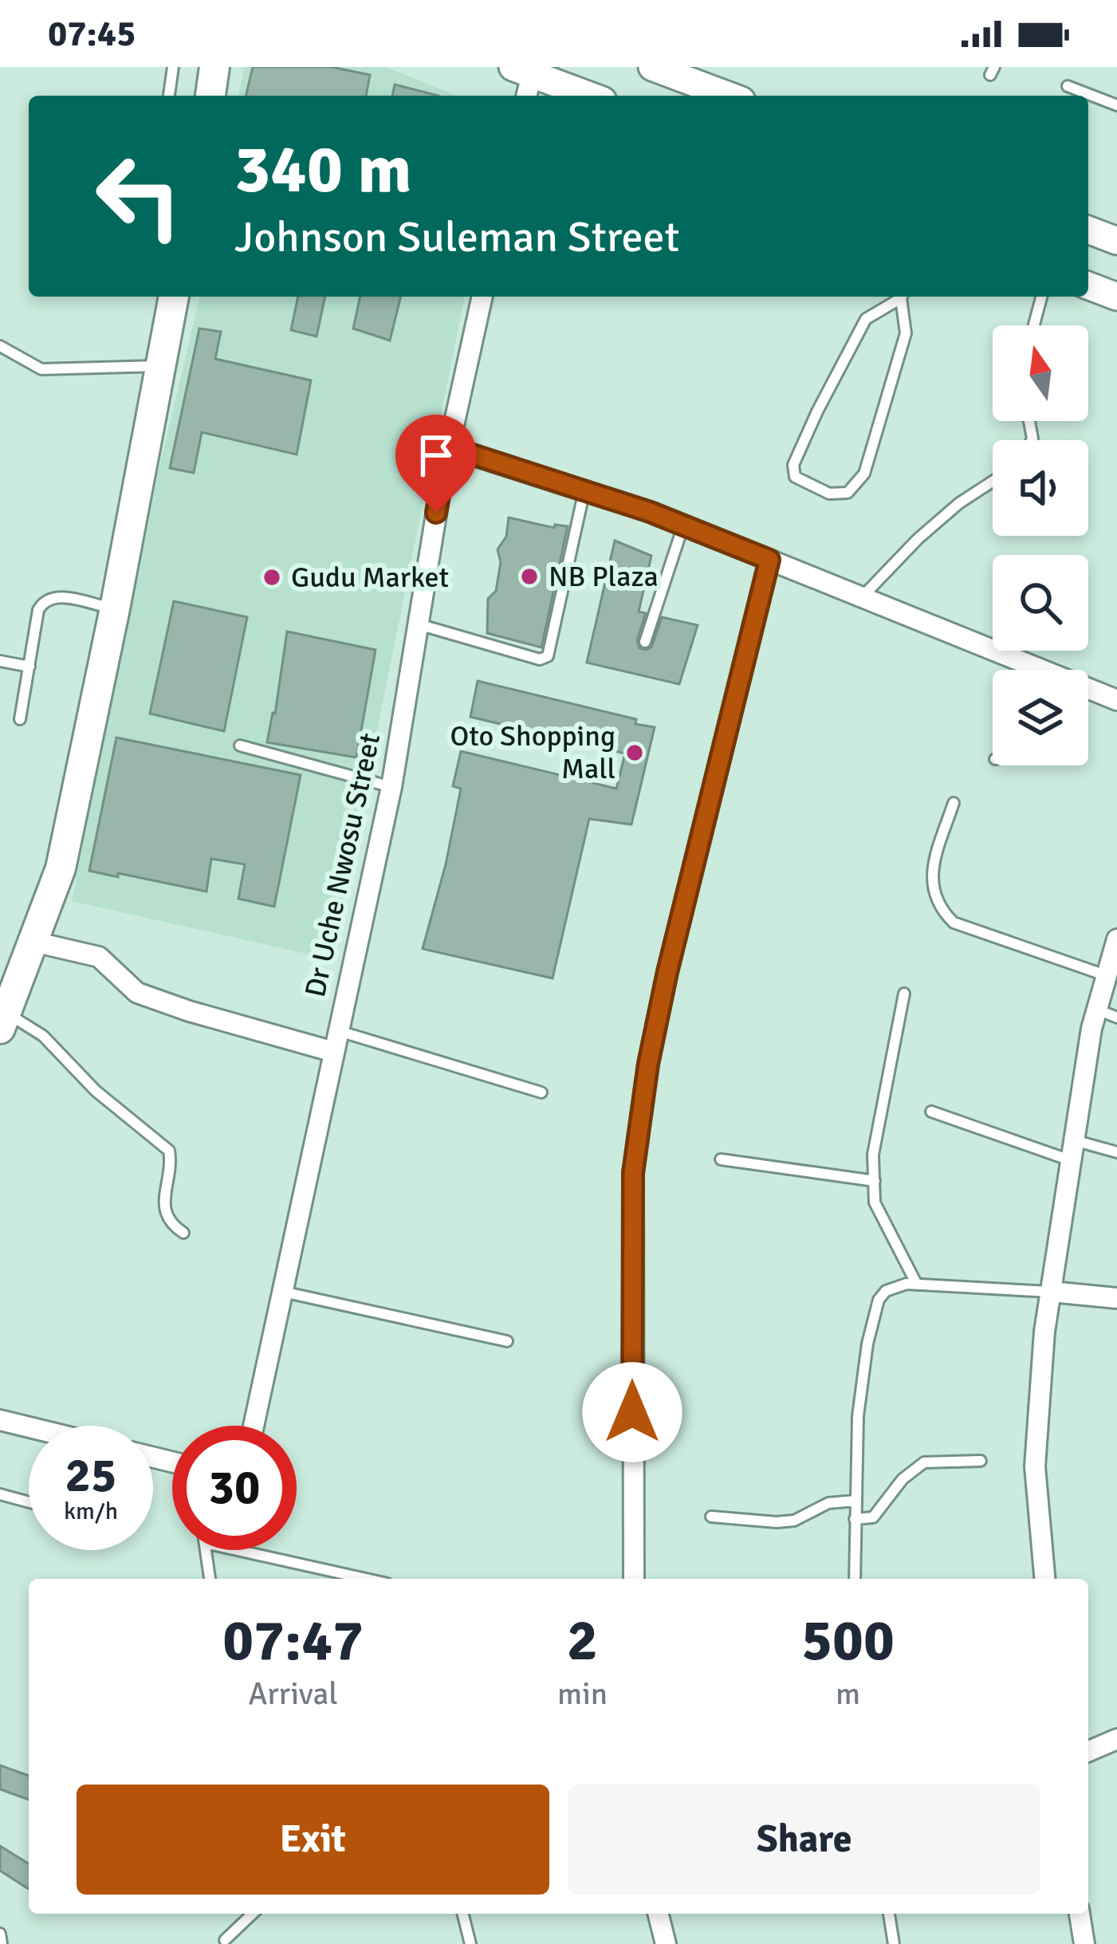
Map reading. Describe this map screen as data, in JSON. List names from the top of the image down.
{
  "streets": {
    "street": ["Dr Uche Nwosu Street"]
  },
  "places": ["NB Plaza", "Gudu Market", "Oto Shopping Mall"],
  "north": "top",
  "page": {
    "status": "07:45",
    "turn": ["340 m", "Johnson Suleman Street"],
    "speed": "25 km/h",
    "limit": "30",
    "eta": [
      "07:47",
      "Arrival",
      "2",
      "min",
      "500",
      "m"
    ],
    "buttons": ["Exit", "Share"]
  }
}
